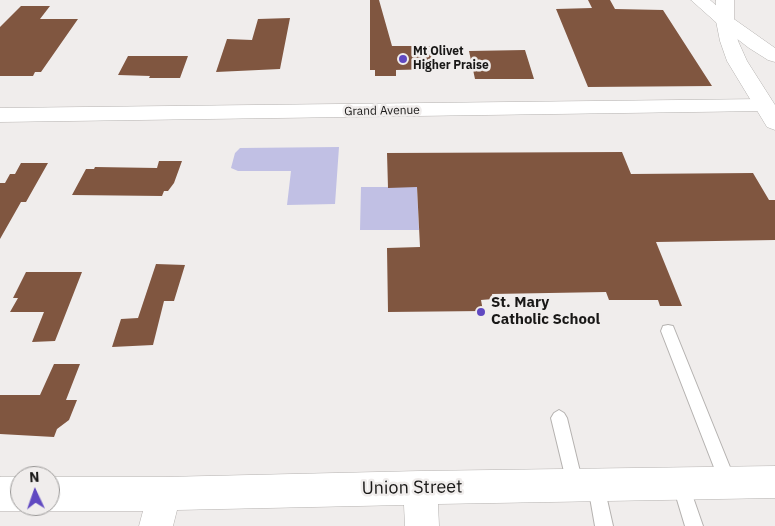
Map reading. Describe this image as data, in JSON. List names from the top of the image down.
{
  "streets": {
    "street": ["Grand Avenue", "Union Street"]
  },
  "places": ["Mt Olivet Higher Praise", "St. Mary Catholic School"],
  "north": "top"
}
